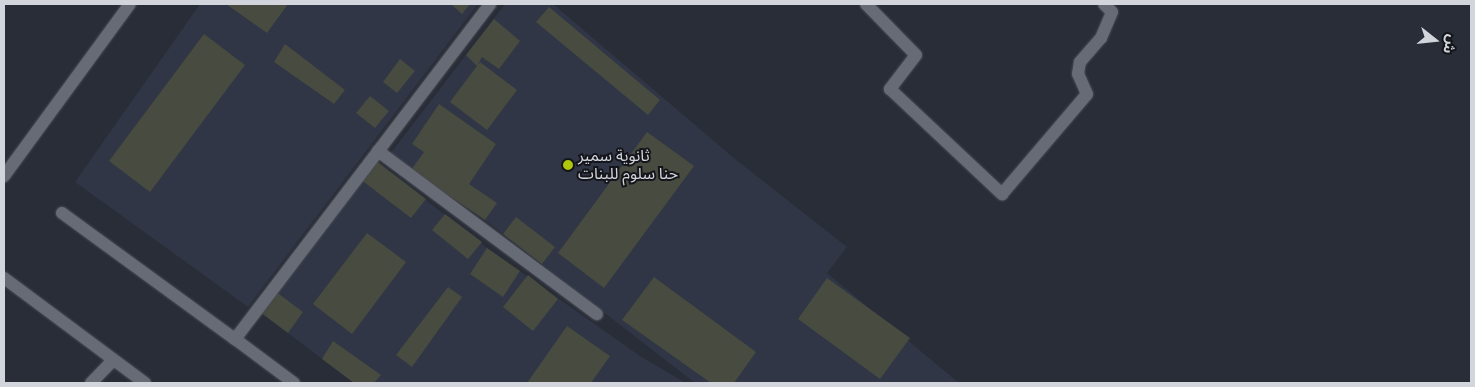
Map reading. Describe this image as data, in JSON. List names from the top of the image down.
{
  "places": ["ثانوية سمير حنا سلوم للبنات"],
  "north": "right"
}
